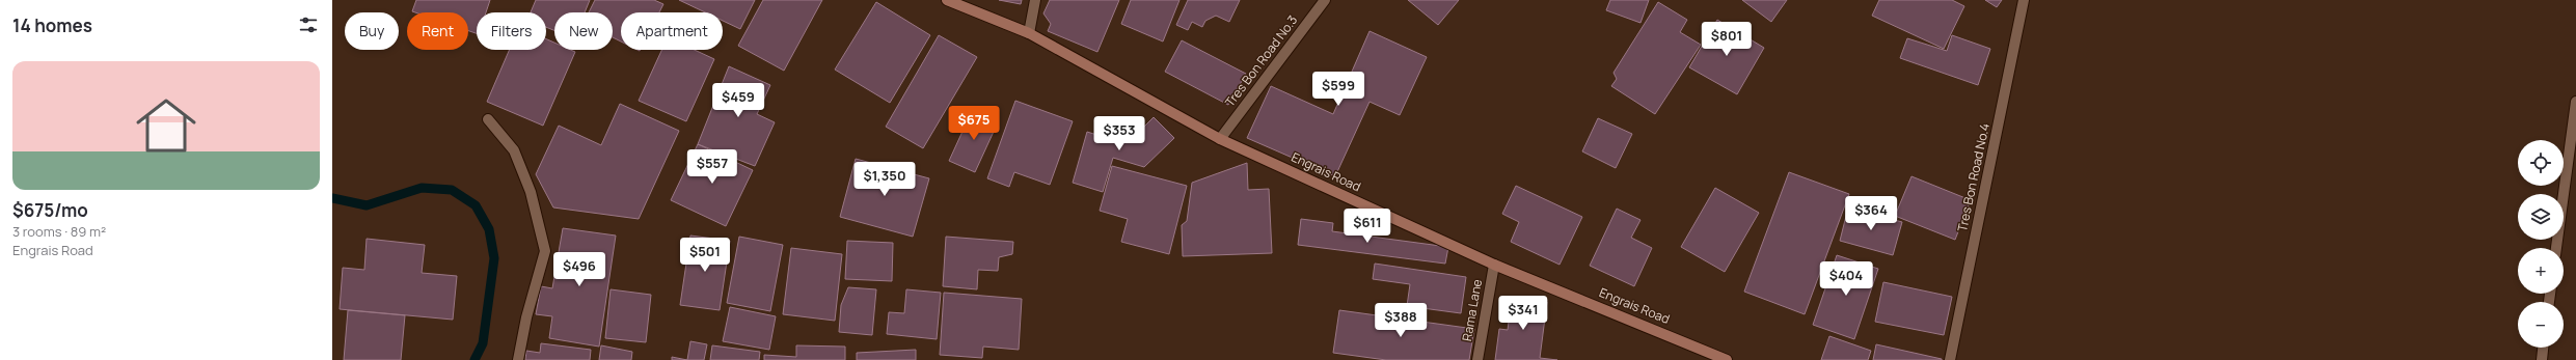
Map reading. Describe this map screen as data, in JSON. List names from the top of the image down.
{
  "streets": {
    "street": [
      "Tres Bon Road No.3",
      "Engrais Road",
      "Tres Bon Road No.4",
      "Rama Lane"
    ]
  },
  "crossings": [
    ["Tres Bon Road No.3", "Engrais Road"],
    ["Engrais Road", "Rama Lane"]
  ],
  "page": {
    "heading": "14 homes",
    "chip": [
      "Buy",
      "Rent",
      "Filters",
      "New",
      "Apartment"
    ],
    "price": [
      "$801",
      "$599",
      "$459",
      "$675",
      "$353",
      "$557",
      "$1,350",
      "$364",
      "$611",
      "$501",
      "$496",
      "$404",
      "$341",
      "$388"
    ],
    "list": [
      {
        "name": "$675/mo",
        "note": "3 rooms · 89 m² · Engrais Road"
      }
    ],
    "map_buttons": ["+", "−"]
  }
}
